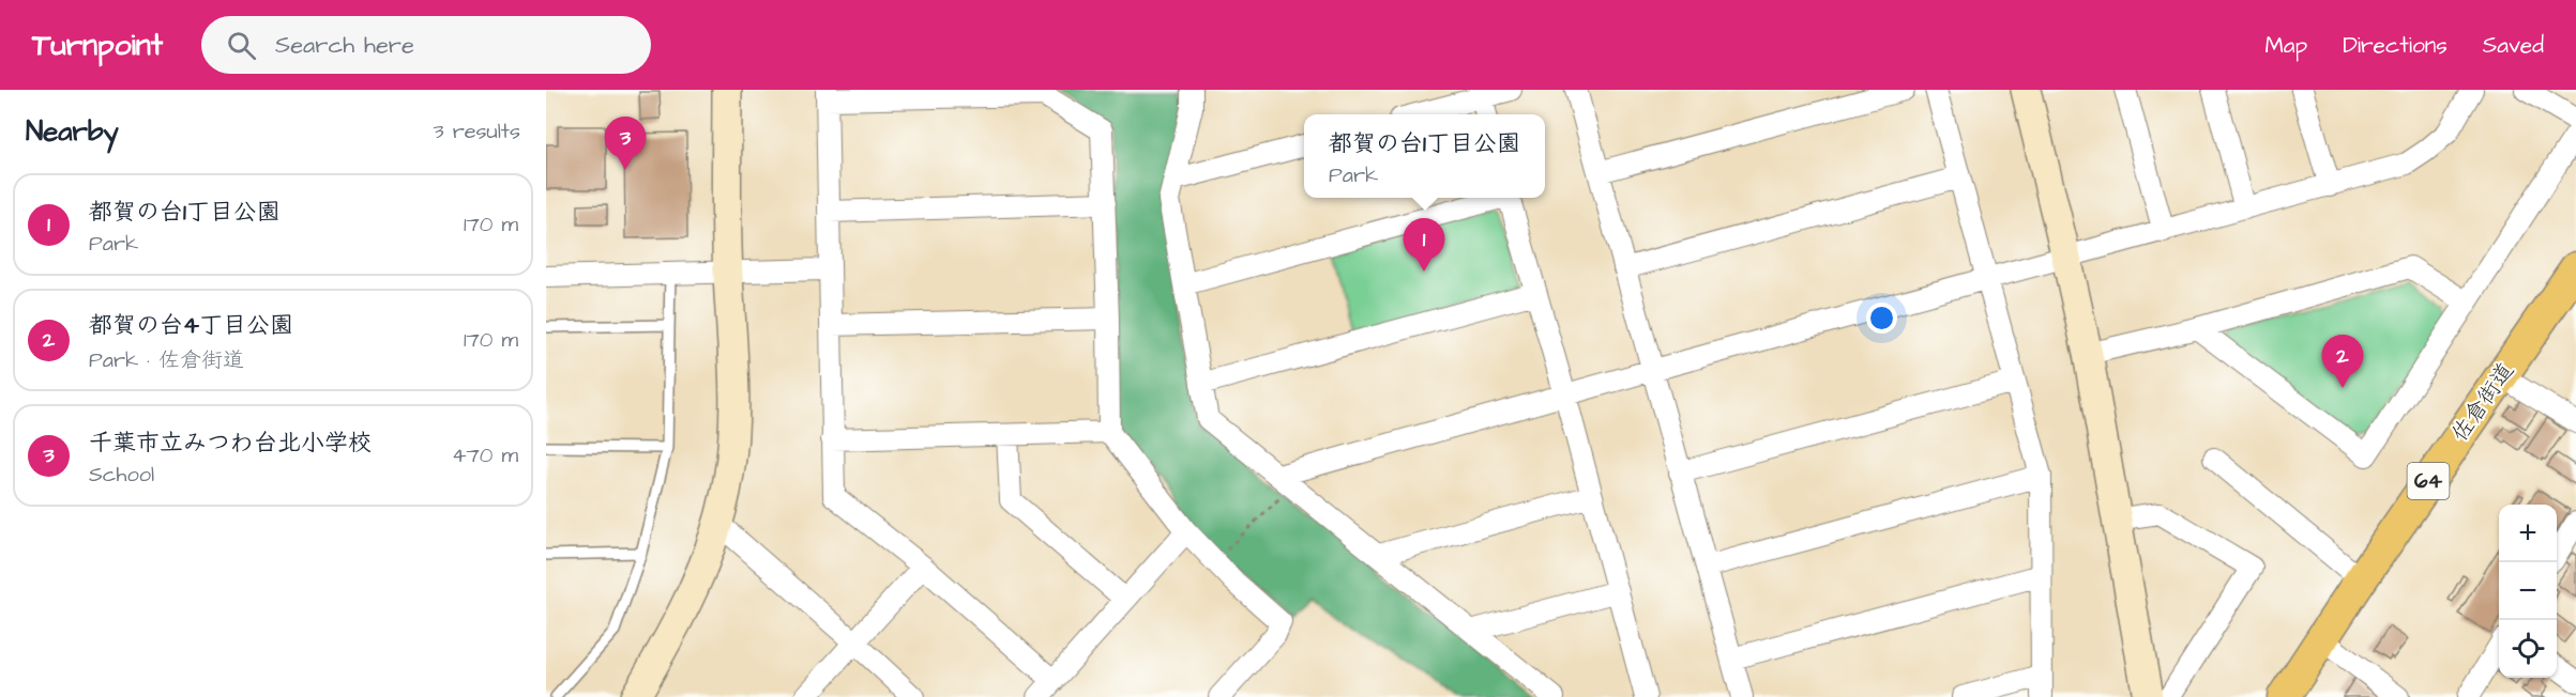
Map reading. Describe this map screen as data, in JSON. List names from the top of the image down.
{
  "streets": {
    "main road": ["佐倉街道", "64"]
  },
  "page": {
    "header": "Turnpoint",
    "search": "Search here",
    "nav": ["Map", "Directions", "Saved"],
    "heading": ["Nearby", "3 results"],
    "popup": ["都賀の台1丁目公園", "Park"],
    "pins": ["3", "1", "2"],
    "list": [
      {
        "mark": "1",
        "name": "都賀の台1丁目公園",
        "note": "Park",
        "value": "170 m"
      },
      {
        "mark": "2",
        "name": "都賀の台4丁目公園",
        "note": "Park · 佐倉街道",
        "value": "170 m"
      },
      {
        "mark": "3",
        "name": "千葉市立みつわ台北小学校",
        "note": "School",
        "value": "470 m"
      }
    ],
    "map_buttons": ["+", "−"]
  }
}
